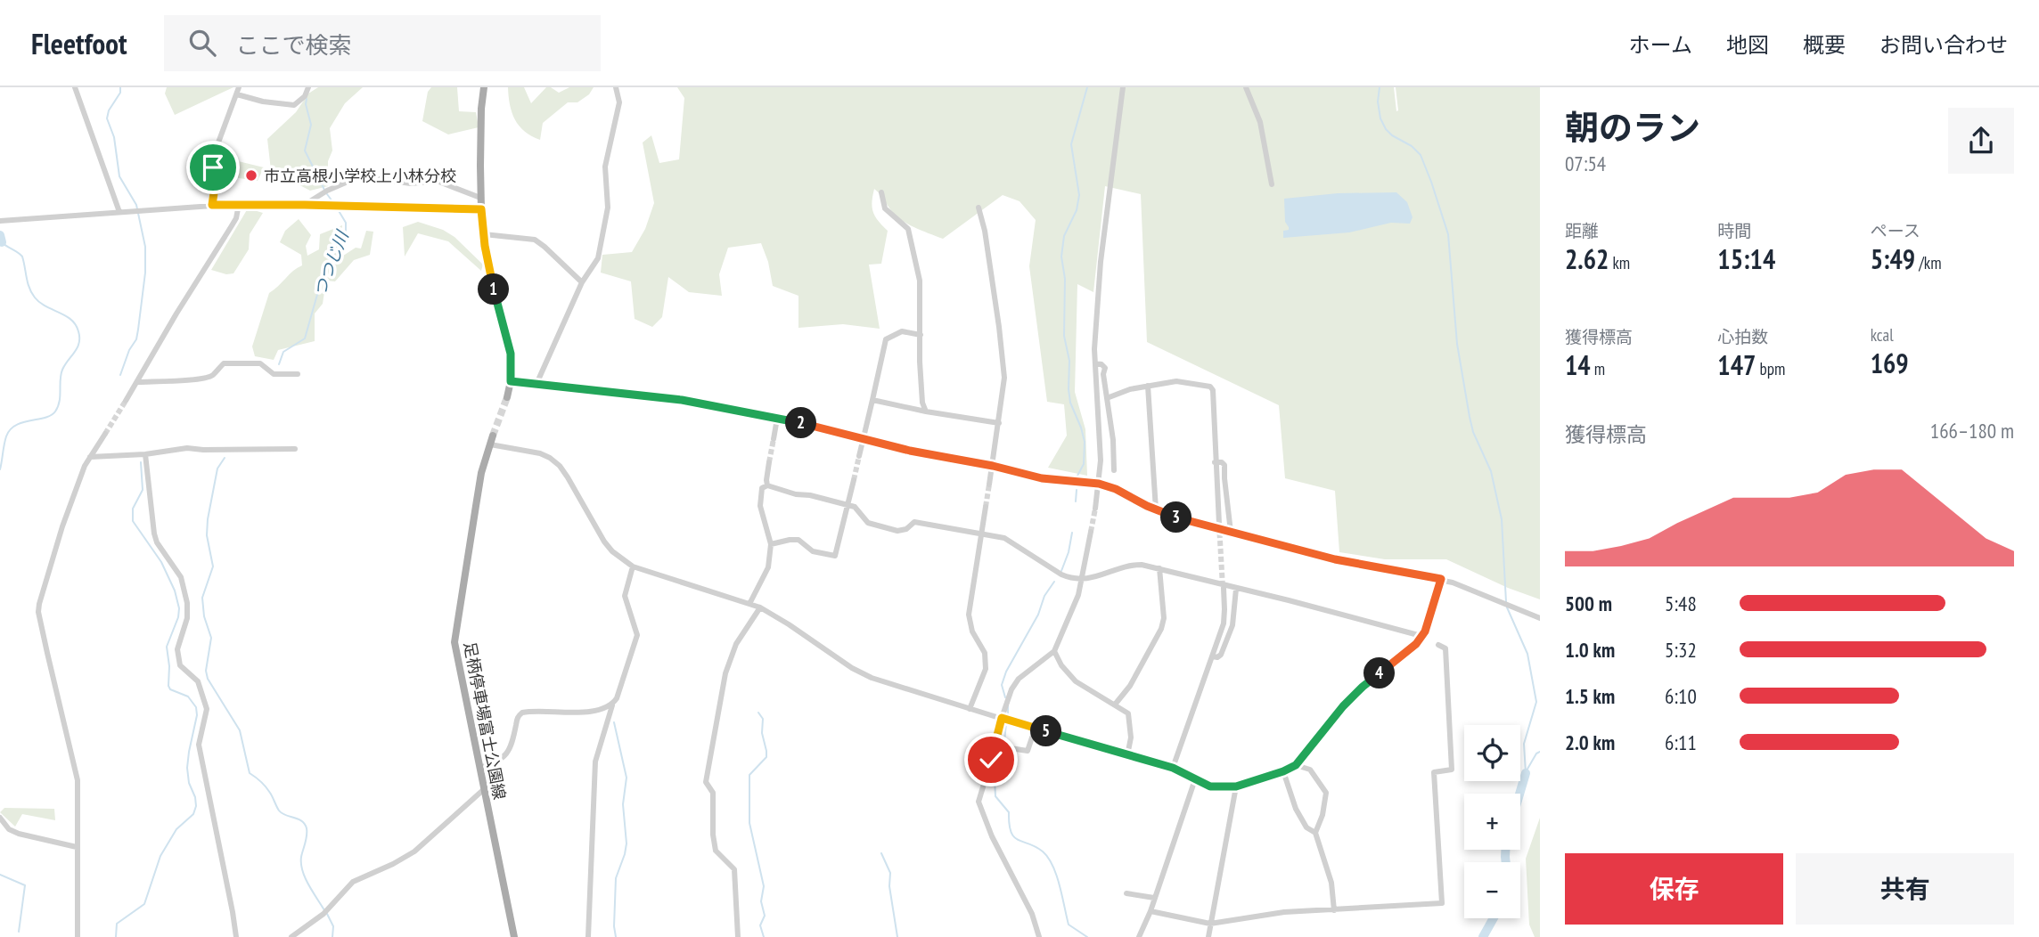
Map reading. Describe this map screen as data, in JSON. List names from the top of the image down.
{
  "streets": {
    "main road": ["足柄停車場富士公園線"]
  },
  "water": ["つつじ川"],
  "places": ["市立高根小学校上小林分校"],
  "page": {
    "header": "Fleetfoot",
    "search": "ここで検索",
    "nav": [
      "ホーム",
      "地図",
      "概要",
      "お問い合わせ"
    ],
    "heading": ["朝のラン", "07:54"],
    "stats": [
      ["距離", "2.62 km"],
      ["時間", "15:14"],
      ["ペース", "5:49 /km"],
      ["獲得標高", "14 m"],
      ["心拍数", "147 bpm"],
      ["kcal", "169"]
    ],
    "pins": [
      "1",
      "2",
      "3",
      "4",
      "5"
    ],
    "chart": ["獲得標高", "166–180 m"],
    "list": [
      {
        "name": "500 m",
        "note": "5:48"
      },
      {
        "name": "1.0 km",
        "note": "5:32"
      },
      {
        "name": "1.5 km",
        "note": "6:10"
      },
      {
        "name": "2.0 km",
        "note": "6:11"
      }
    ],
    "map_buttons": ["+", "−"],
    "buttons": ["保存", "共有"]
  }
}
